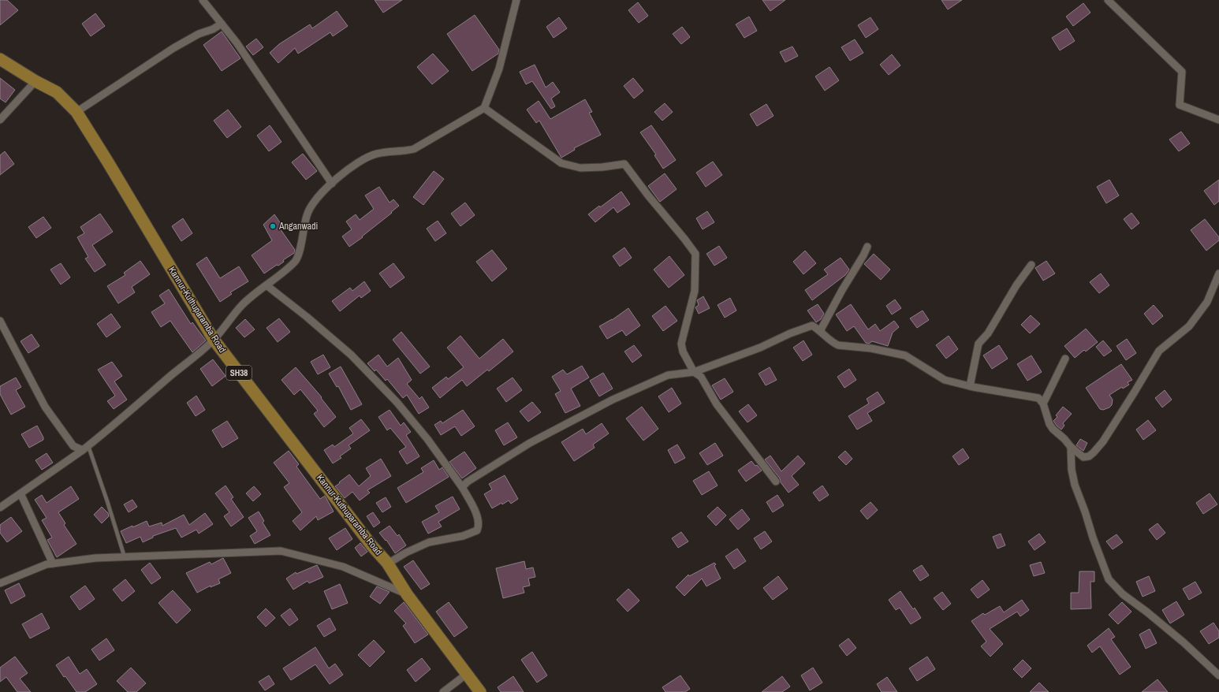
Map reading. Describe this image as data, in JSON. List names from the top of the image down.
{
  "streets": {
    "main road": ["Kannur-Kuthuparamba Road", "SH38"]
  },
  "places": ["Anganwadi"]
}
